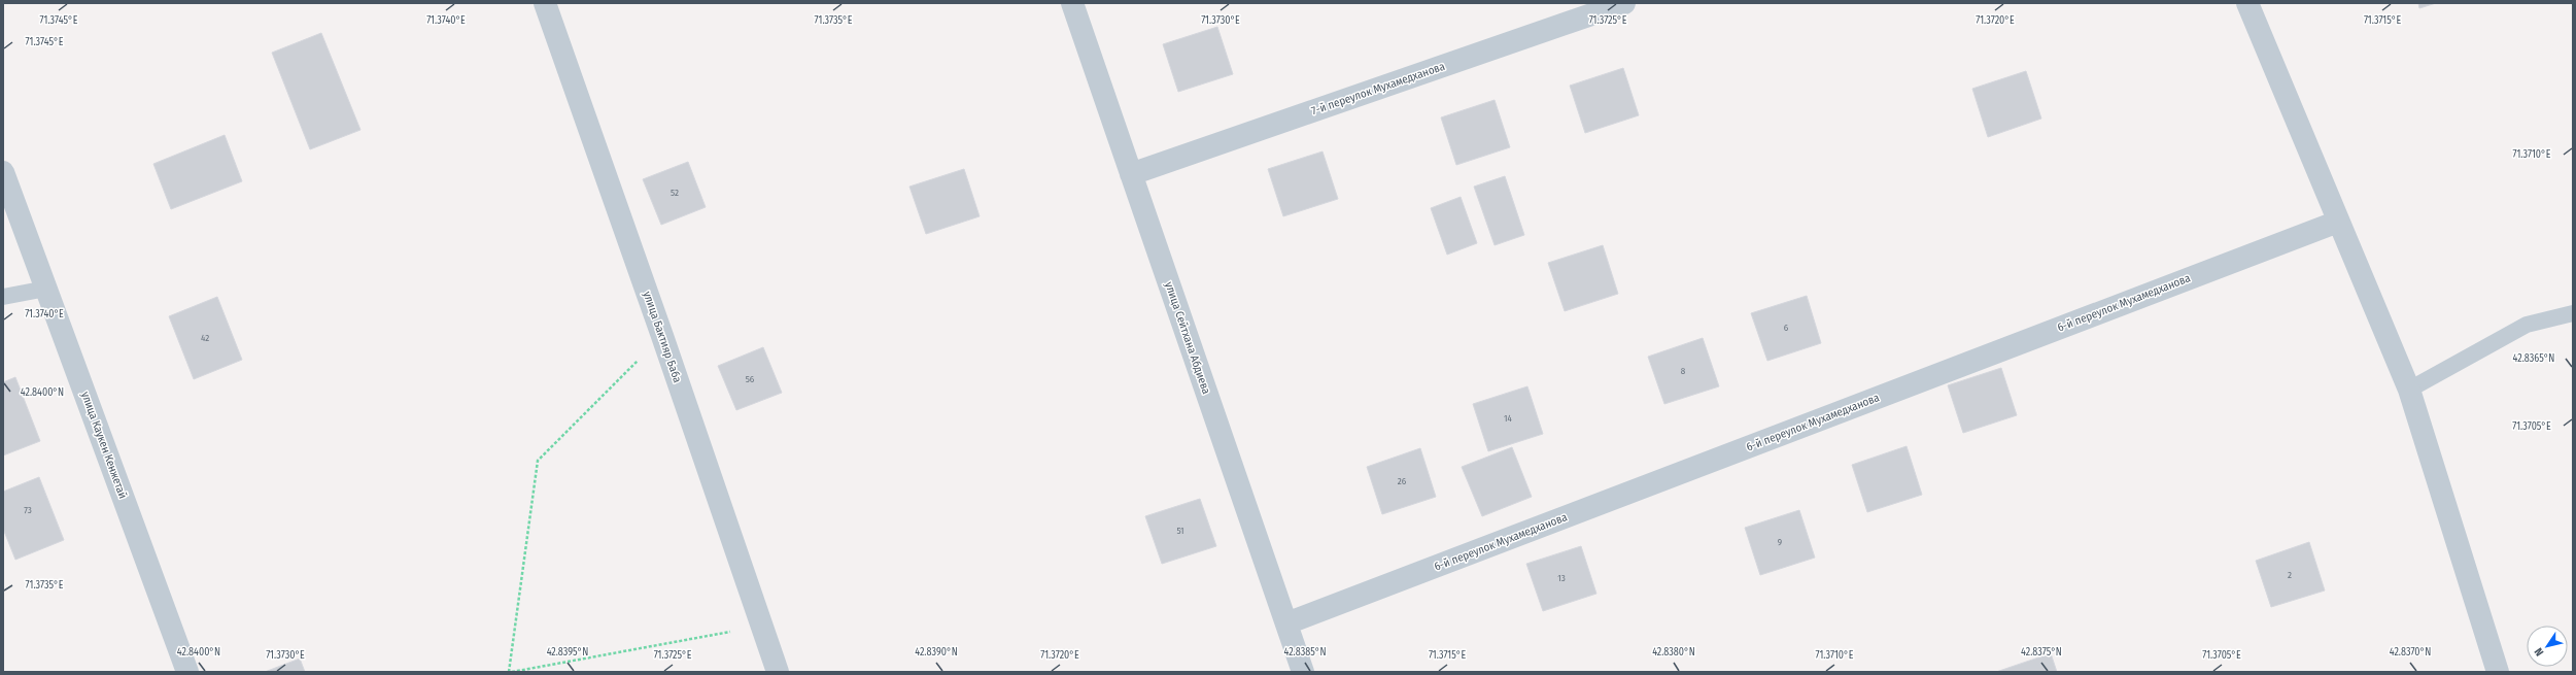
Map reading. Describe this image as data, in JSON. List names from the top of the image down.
{
  "streets": {
    "street": [
      "7-й переулок Мухамедханова",
      "6-й переулок Мухамедханова",
      "улица Бактияр Баба",
      "улица Сейтхана Абдиева",
      "улица Каукен Кенжетай"
    ]
  },
  "crossings": [
    ["7-й переулок Мухамедханова", "улица Сейтхана Абдиева"],
    ["6-й переулок Мухамедханова", "улица Сейтхана Абдиева"]
  ],
  "house_numbers": [
    "52",
    "6",
    "42",
    "8",
    "56",
    "14",
    "26",
    "73",
    "51",
    "9",
    "2",
    "13"
  ],
  "north": "bottom left",
  "coordinates": [
    "71.3745°E",
    "71.3730°E",
    "71.3725°E",
    "71.3720°E",
    "71.3715°E",
    "71.3740°E",
    "71.3735°E",
    "71.3710°E",
    "42.8365°N",
    "42.8400°N",
    "71.3705°E",
    "42.8395°N",
    "42.8390°N",
    "42.8385°N",
    "42.8380°N",
    "42.8375°N",
    "42.8370°N"
  ]
}
